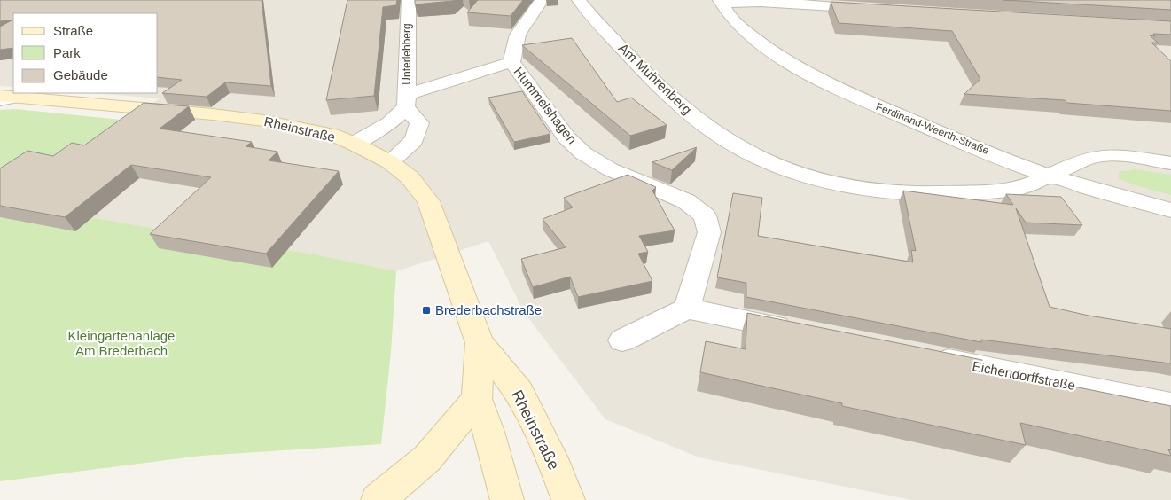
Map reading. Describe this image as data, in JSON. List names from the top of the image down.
{
  "streets": {
    "street": [
      "Unterlehberg",
      "Am Muhrenberg",
      "Hummelshagen",
      "Ferdinand-Weerth-Straße",
      "Rheinstraße",
      "Eichendorffstraße"
    ]
  },
  "crossings": [
    ["Unterlehberg", "Hummelshagen"],
    ["Am Muhrenberg", "Ferdinand-Weerth-Straße"]
  ],
  "parks": ["Kleingartenanlage Am Brederbach"],
  "places": {
    "transit": ["Brederbachstraße"]
  },
  "legend": ["Straße", "Park", "Gebäude"]
}
